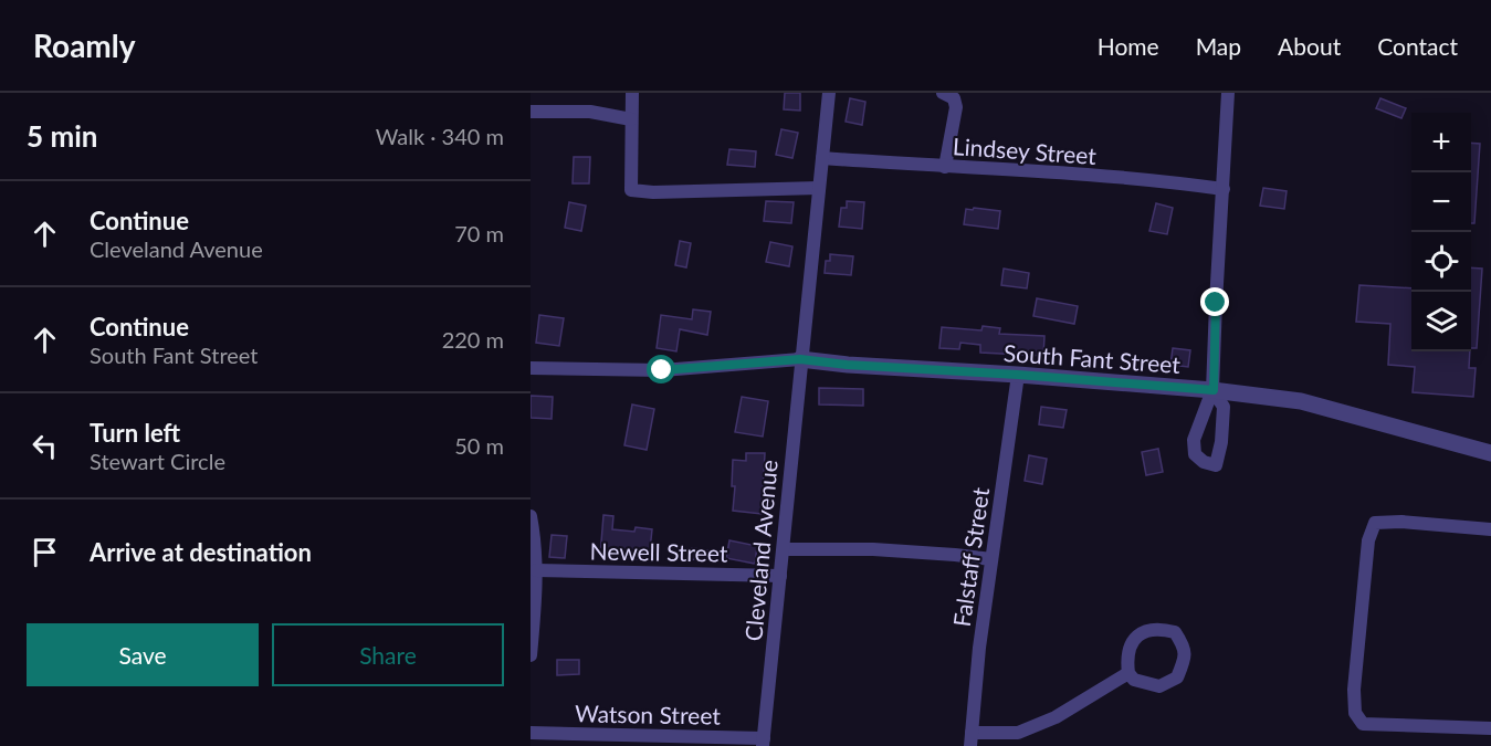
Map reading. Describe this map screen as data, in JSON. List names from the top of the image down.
{
  "streets": {
    "street": [
      "Lindsey Street",
      "South Fant Street",
      "Cleveland Avenue",
      "Newell Street",
      "Falstaff Street",
      "Watson Street"
    ]
  },
  "crossings": [
    ["Lindsey Street", "Cleveland Avenue"],
    ["South Fant Street", "Cleveland Avenue"],
    ["South Fant Street", "Falstaff Street"],
    ["Cleveland Avenue", "Newell Street"],
    ["Cleveland Avenue", "Watson Street"]
  ],
  "page": {
    "header": "Roamly",
    "nav": [
      "Home",
      "Map",
      "About",
      "Contact"
    ],
    "heading": ["5 min", "Walk · 340 m"],
    "map_buttons": ["+", "−"],
    "list": [
      ["Continue", "Cleveland Avenue", "70 m"],
      ["Continue", "South Fant Street", "220 m"],
      ["Turn left", "Stewart Circle", "50 m"],
      "Arrive at destination"
    ],
    "buttons": ["Save", "Share"]
  }
}
